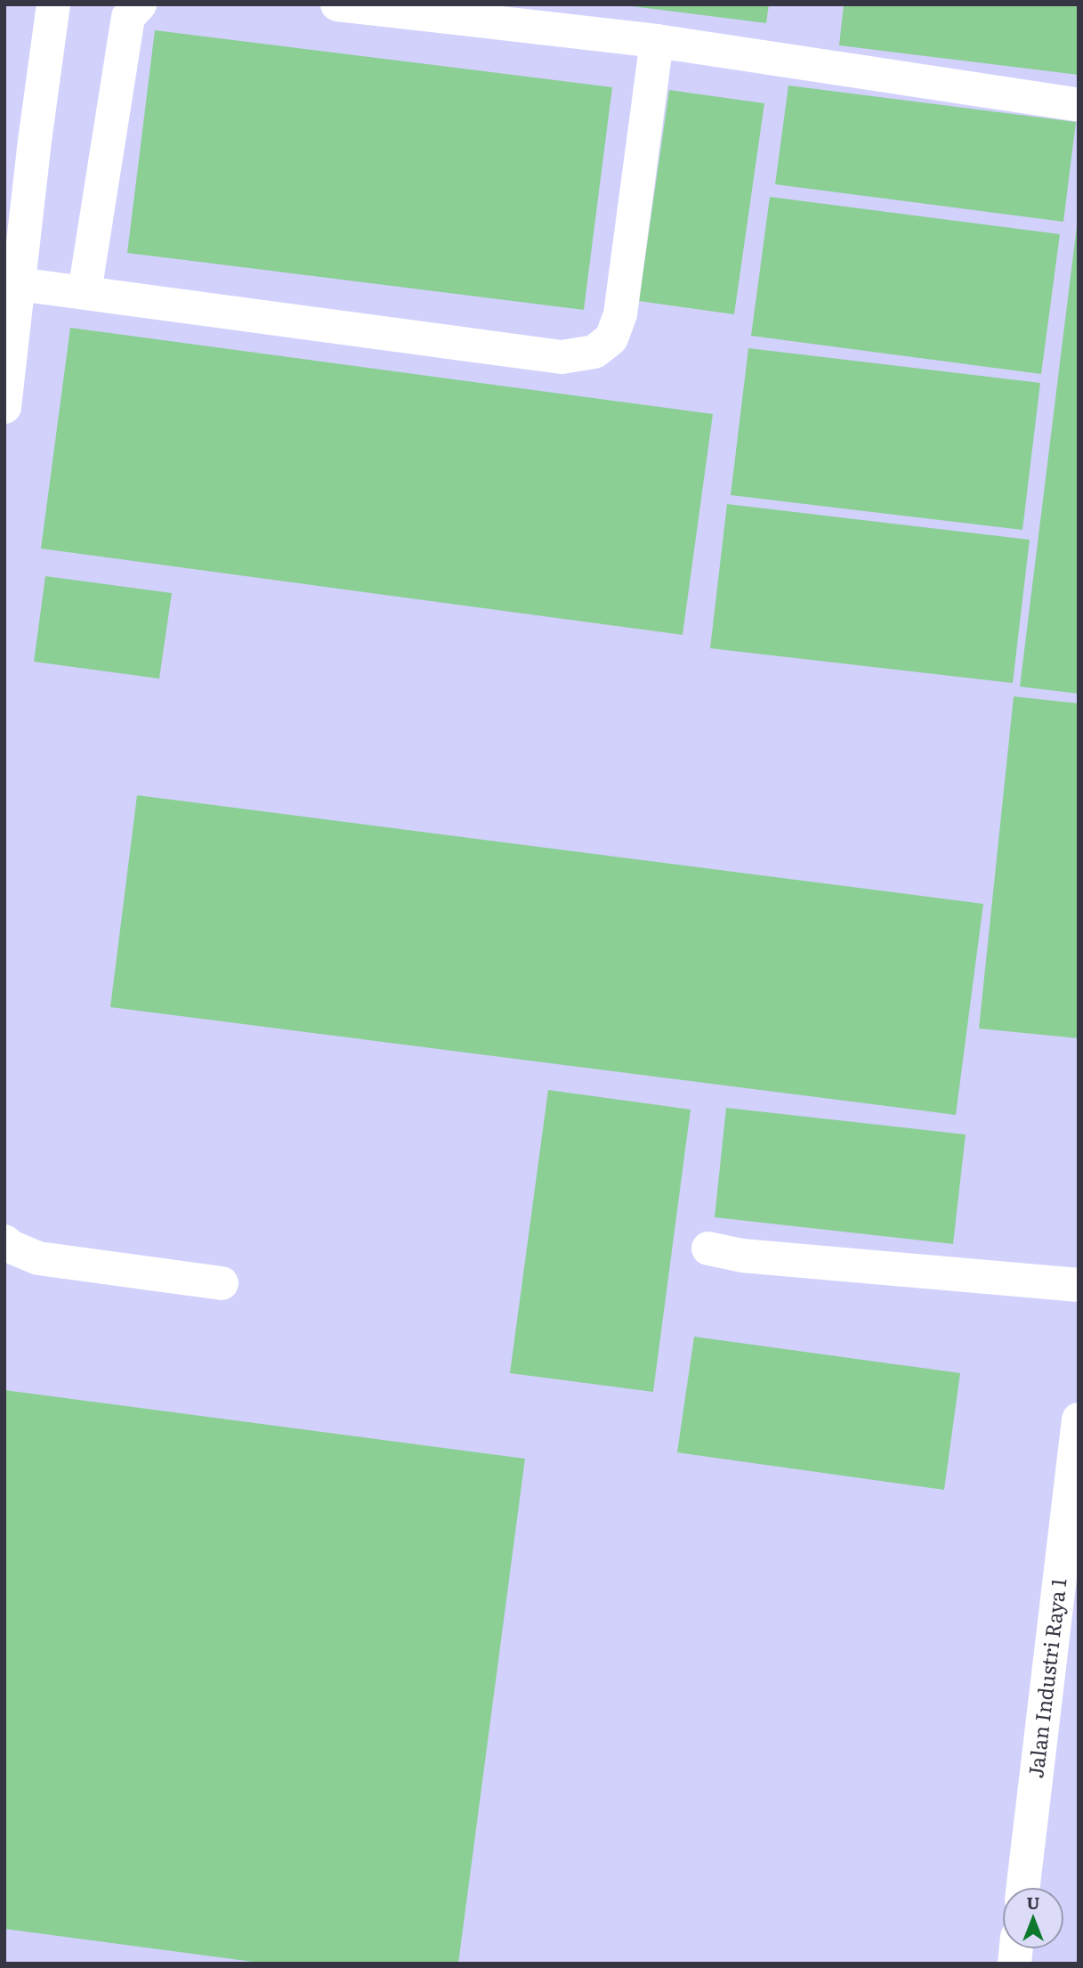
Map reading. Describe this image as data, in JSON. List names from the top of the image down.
{
  "streets": {
    "street": ["Jalan Industri Raya 1"]
  },
  "north": "top"
}
